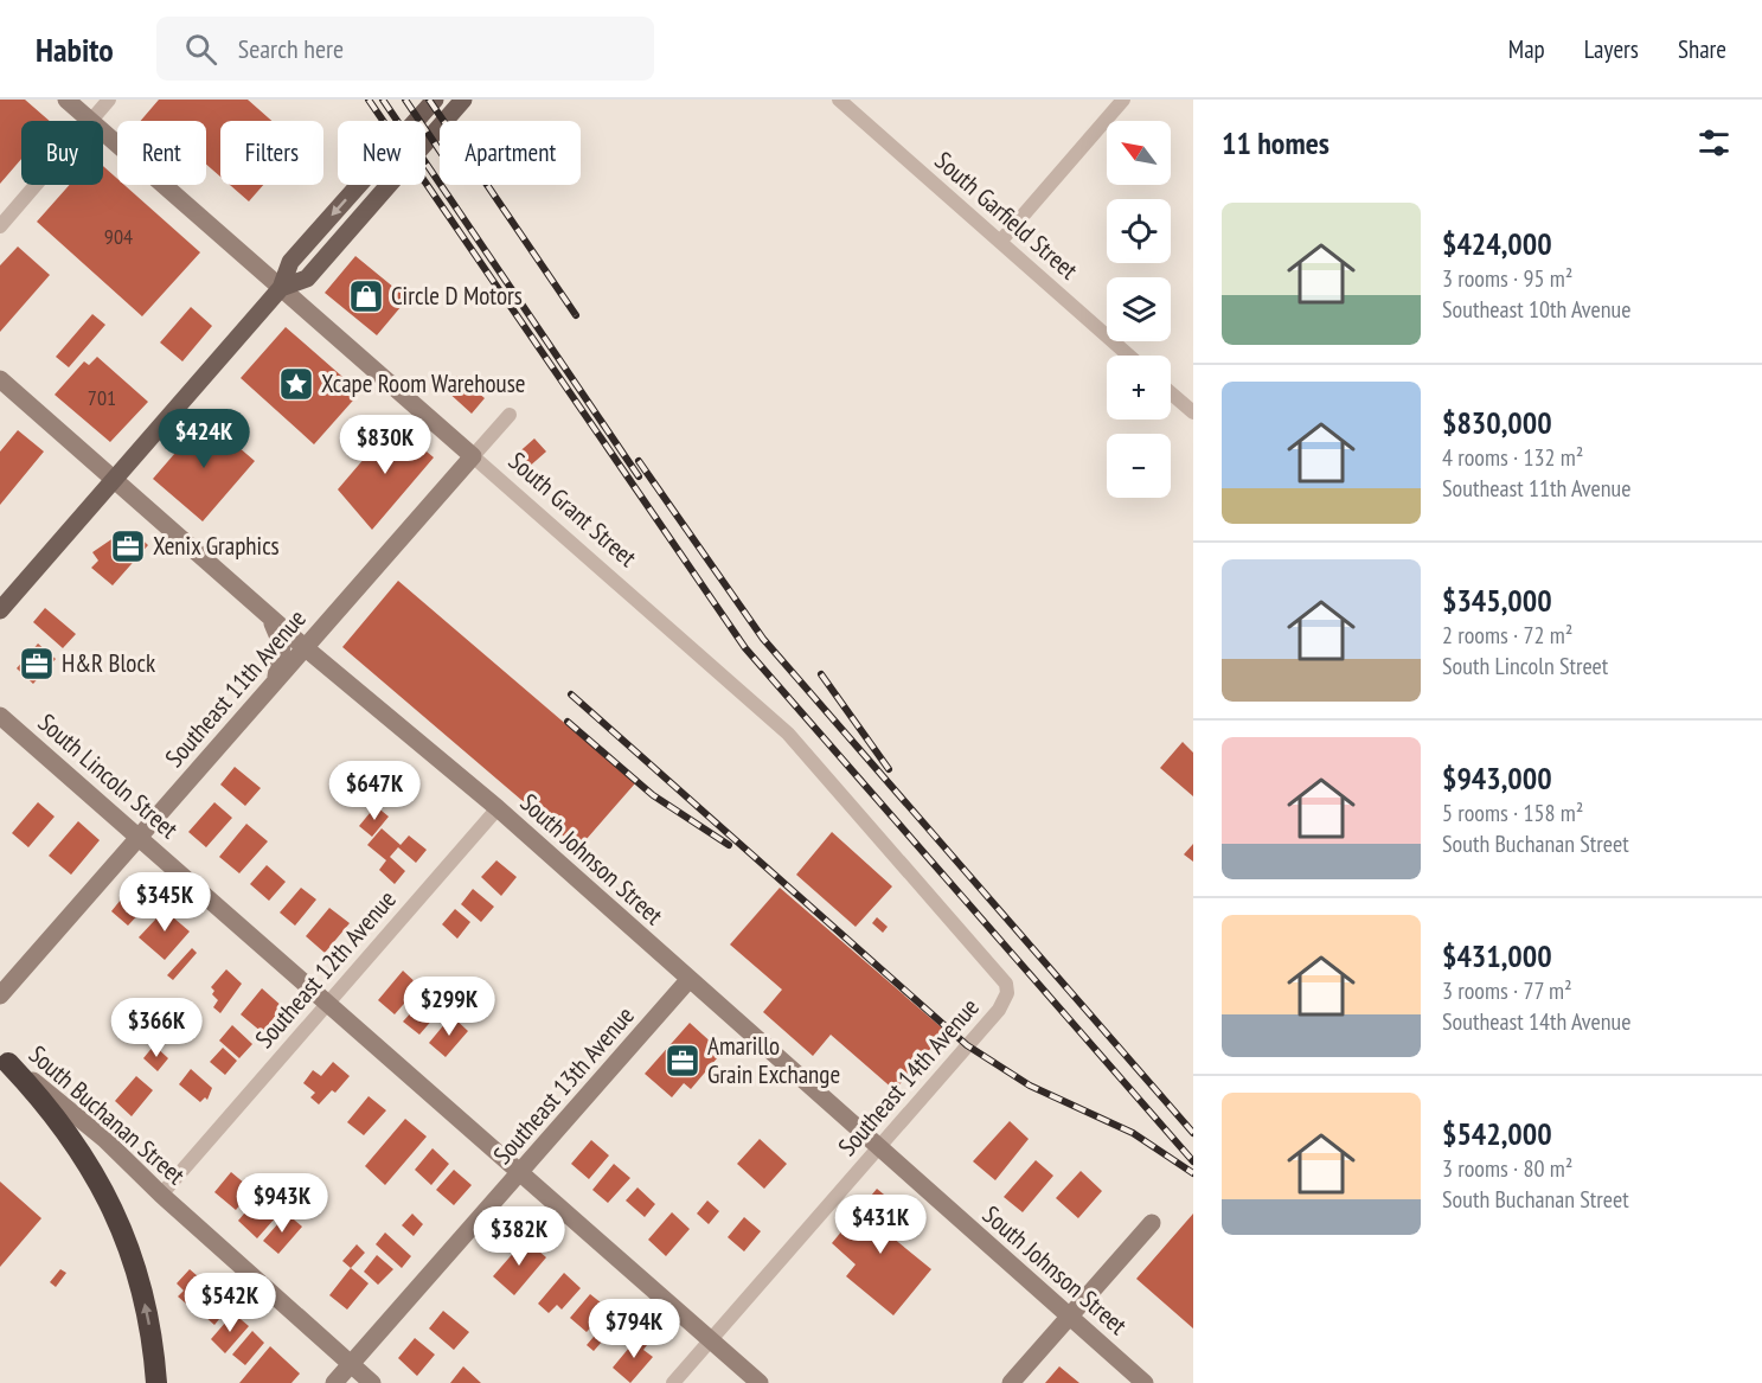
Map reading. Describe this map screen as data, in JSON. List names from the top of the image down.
{
  "streets": {
    "main road": [
      "South Grant Street",
      "Southeast 11th Avenue",
      "South Lincoln Street",
      "South Johnson Street",
      "Southeast 13th Avenue",
      "South Buchanan Street"
    ],
    "street": ["South Garfield Street", "Southeast 12th Avenue", "Southeast 14th Avenue"]
  },
  "crossings": [
    ["South Grant Street", "Southeast 11th Avenue"],
    ["South Grant Street", "Southeast 14th Avenue"],
    ["Southeast 11th Avenue", "South Lincoln Street"],
    ["Southeast 11th Avenue", "South Johnson Street"],
    ["South Lincoln Street", "Southeast 12th Avenue"],
    ["South Lincoln Street", "Southeast 14th Avenue"],
    ["South Lincoln Street", "Southeast 13th Avenue"],
    ["South Johnson Street", "Southeast 12th Avenue"],
    ["South Johnson Street", "Southeast 14th Avenue"],
    ["South Johnson Street", "Southeast 13th Avenue"],
    ["Southeast 12th Avenue", "South Buchanan Street"],
    ["Southeast 13th Avenue", "South Buchanan Street"]
  ],
  "places": {
    "shop": ["Circle D Motors"],
    "place": ["Xcape Room Warehouse"],
    "office": ["Xenix Graphics", "H&R Block", "Amarillo Grain Exchange"]
  },
  "house_numbers": ["904", "701"],
  "north": "top left",
  "page": {
    "header": "Habito",
    "search": "Search here",
    "nav": ["Map", "Layers", "Share"],
    "heading": "11 homes",
    "map_buttons": ["+", "−"],
    "chip": [
      "Buy",
      "Rent",
      "Filters",
      "New",
      "Apartment"
    ],
    "list": [
      {
        "name": "$424,000",
        "note": "3 rooms · 95 m² · Southeast 10th Avenue"
      },
      {
        "name": "$830,000",
        "note": "4 rooms · 132 m² · Southeast 11th Avenue"
      },
      {
        "name": "$345,000",
        "note": "2 rooms · 72 m² · South Lincoln Street"
      },
      {
        "name": "$943,000",
        "note": "5 rooms · 158 m² · South Buchanan Street"
      },
      {
        "name": "$431,000",
        "note": "3 rooms · 77 m² · Southeast 14th Avenue"
      },
      {
        "name": "$542,000",
        "note": "3 rooms · 80 m² · South Buchanan Street"
      }
    ],
    "price": [
      "$424K",
      "$830K",
      "$647K",
      "$345K",
      "$299K",
      "$366K",
      "$943K",
      "$431K",
      "$382K",
      "$542K",
      "$794K"
    ]
  }
}
